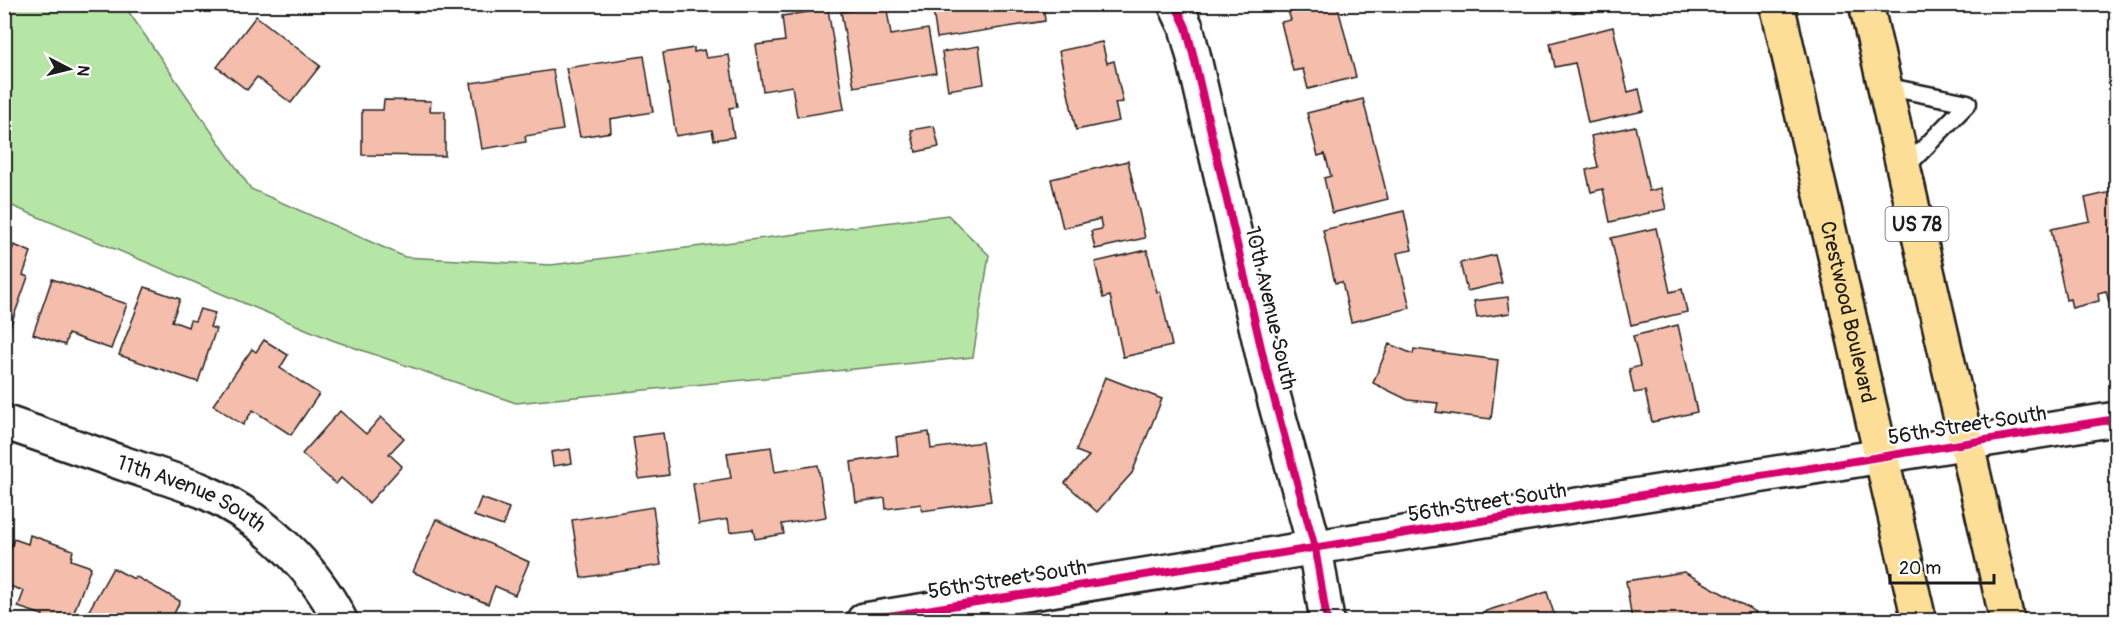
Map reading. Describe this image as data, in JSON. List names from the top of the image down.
{
  "streets": {
    "main road": ["US 78", "Crestwood Boulevard"],
    "street": ["10th Avenue South", "56th Street South", "11th Avenue South"]
  },
  "crossings": [
    ["US 78", "56th Street South"],
    ["10th Avenue South", "56th Street South"],
    ["Crestwood Boulevard", "56th Street South"]
  ],
  "scale_bar": "20 m",
  "north": "right"
}
